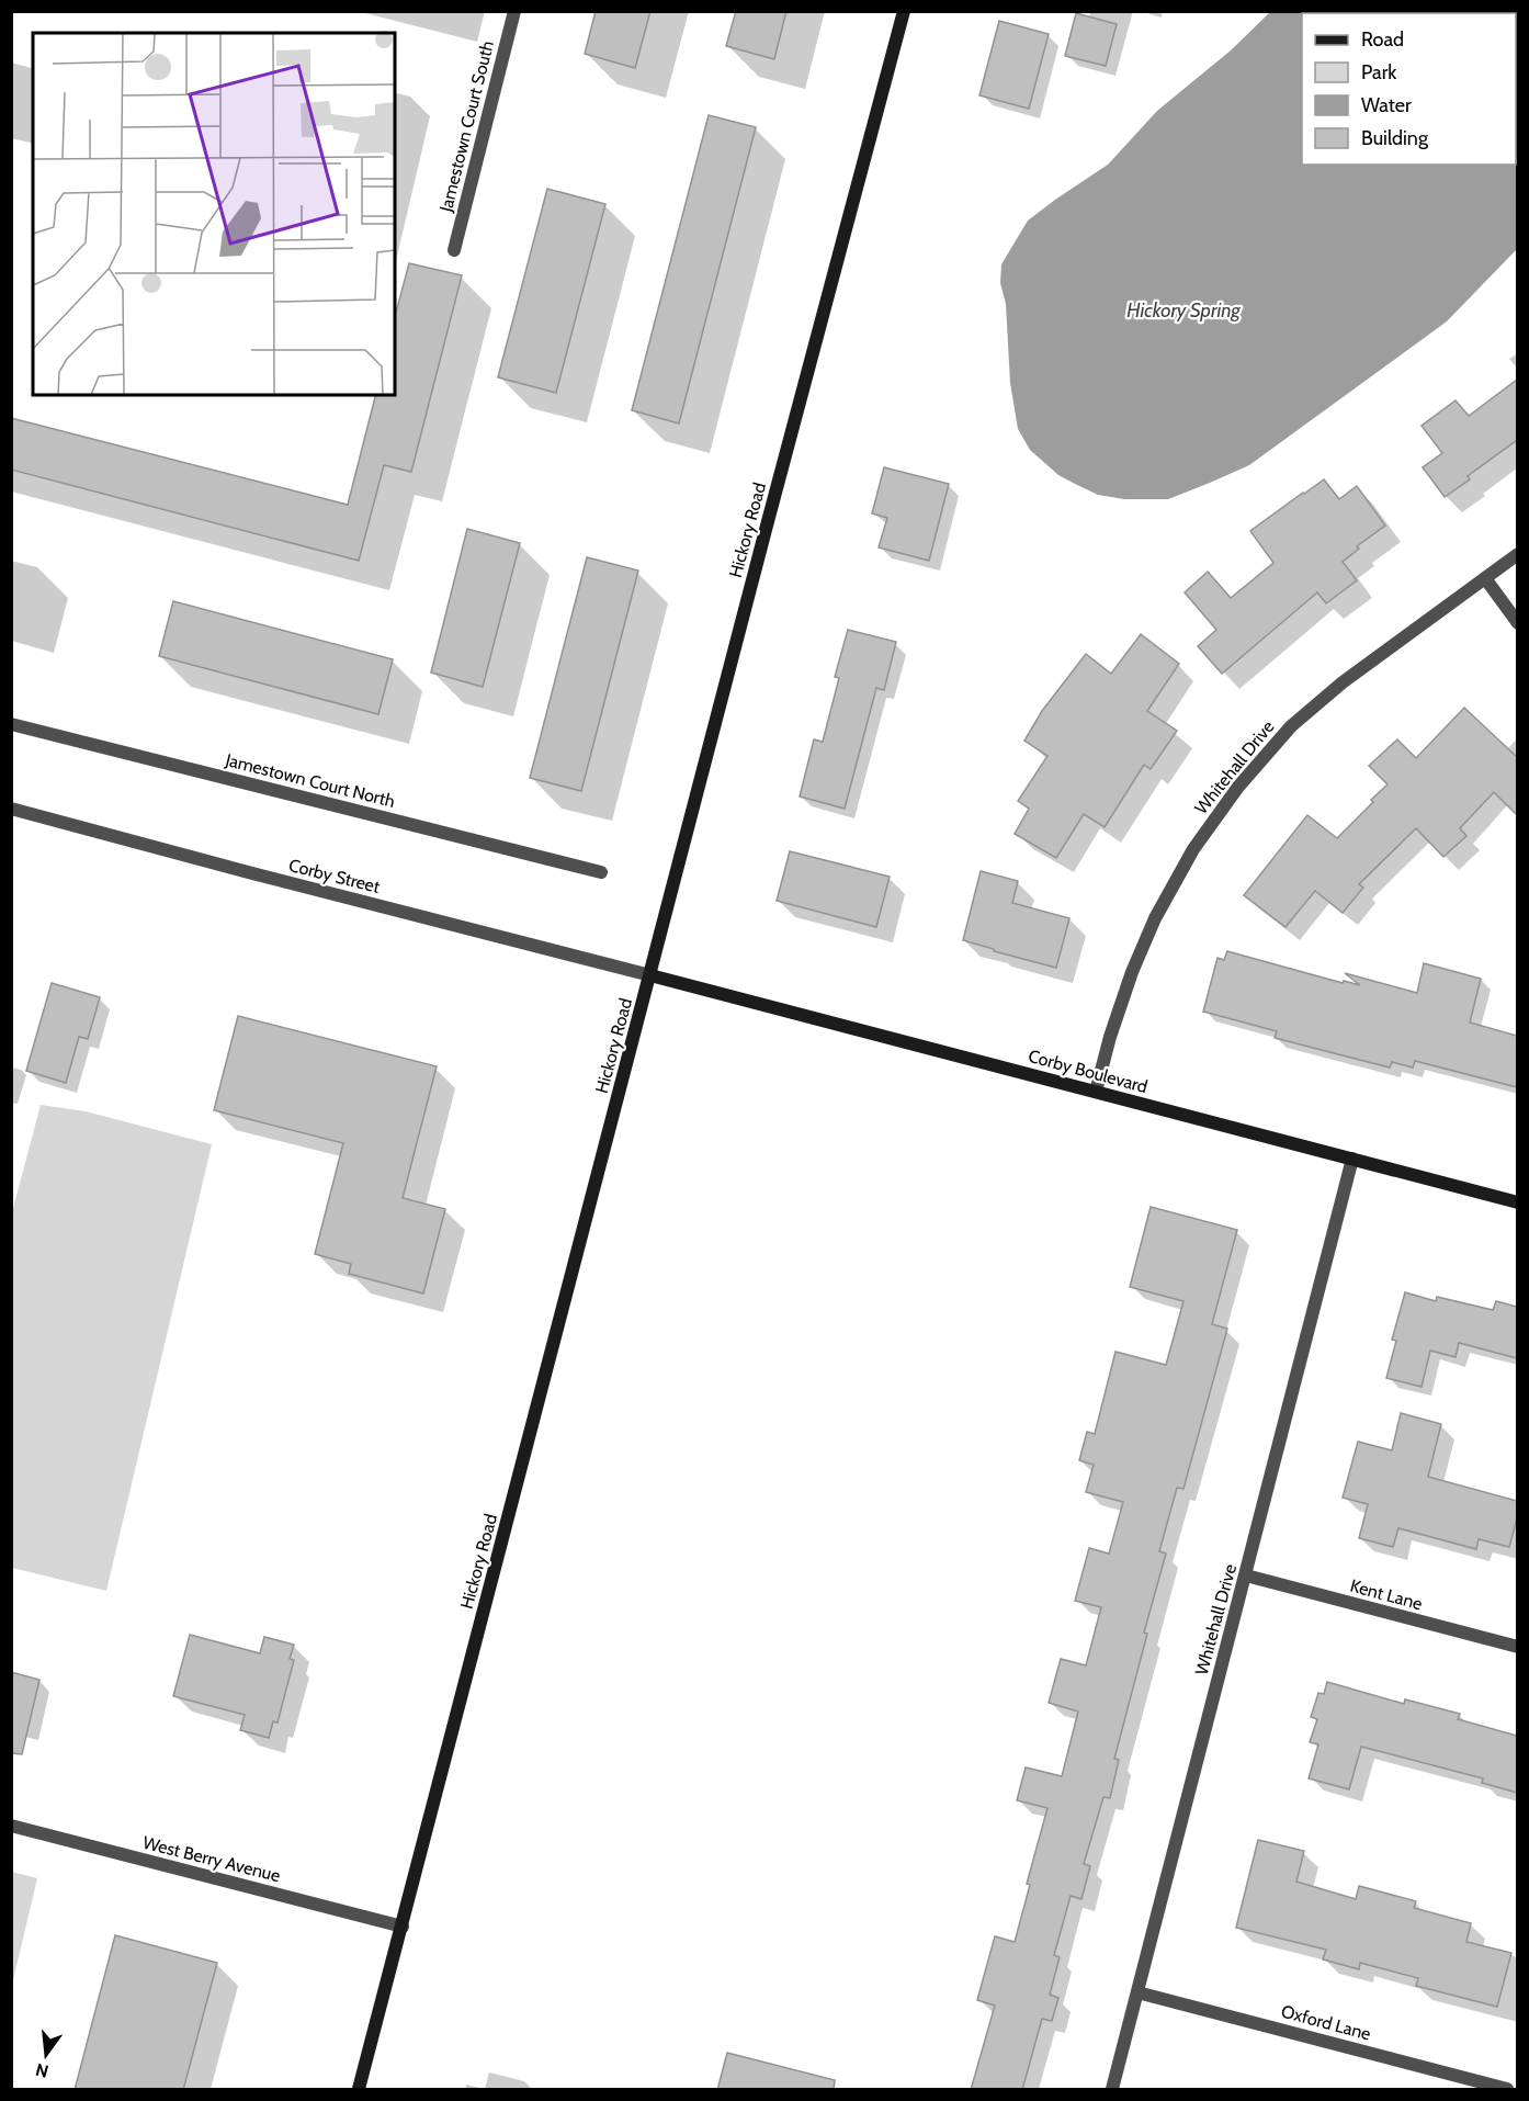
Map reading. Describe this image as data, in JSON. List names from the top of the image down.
{
  "streets": {
    "street": [
      "Jamestown Court South",
      "Hickory Road",
      "Whitehall Drive",
      "Jamestown Court North",
      "Corby Street",
      "Corby Boulevard",
      "Kent Lane",
      "West Berry Avenue",
      "Oxford Lane"
    ]
  },
  "crossings": [
    ["Hickory Road", "Corby Street"],
    ["Hickory Road", "Corby Boulevard"],
    ["Hickory Road", "West Berry Avenue"],
    ["Whitehall Drive", "Corby Boulevard"],
    ["Whitehall Drive", "Kent Lane"],
    ["Whitehall Drive", "Oxford Lane"],
    ["Corby Street", "Corby Boulevard"]
  ],
  "water": ["Hickory Spring"],
  "legend": [
    "Road",
    "Park",
    "Water",
    "Building"
  ],
  "north": "bottom"
}
